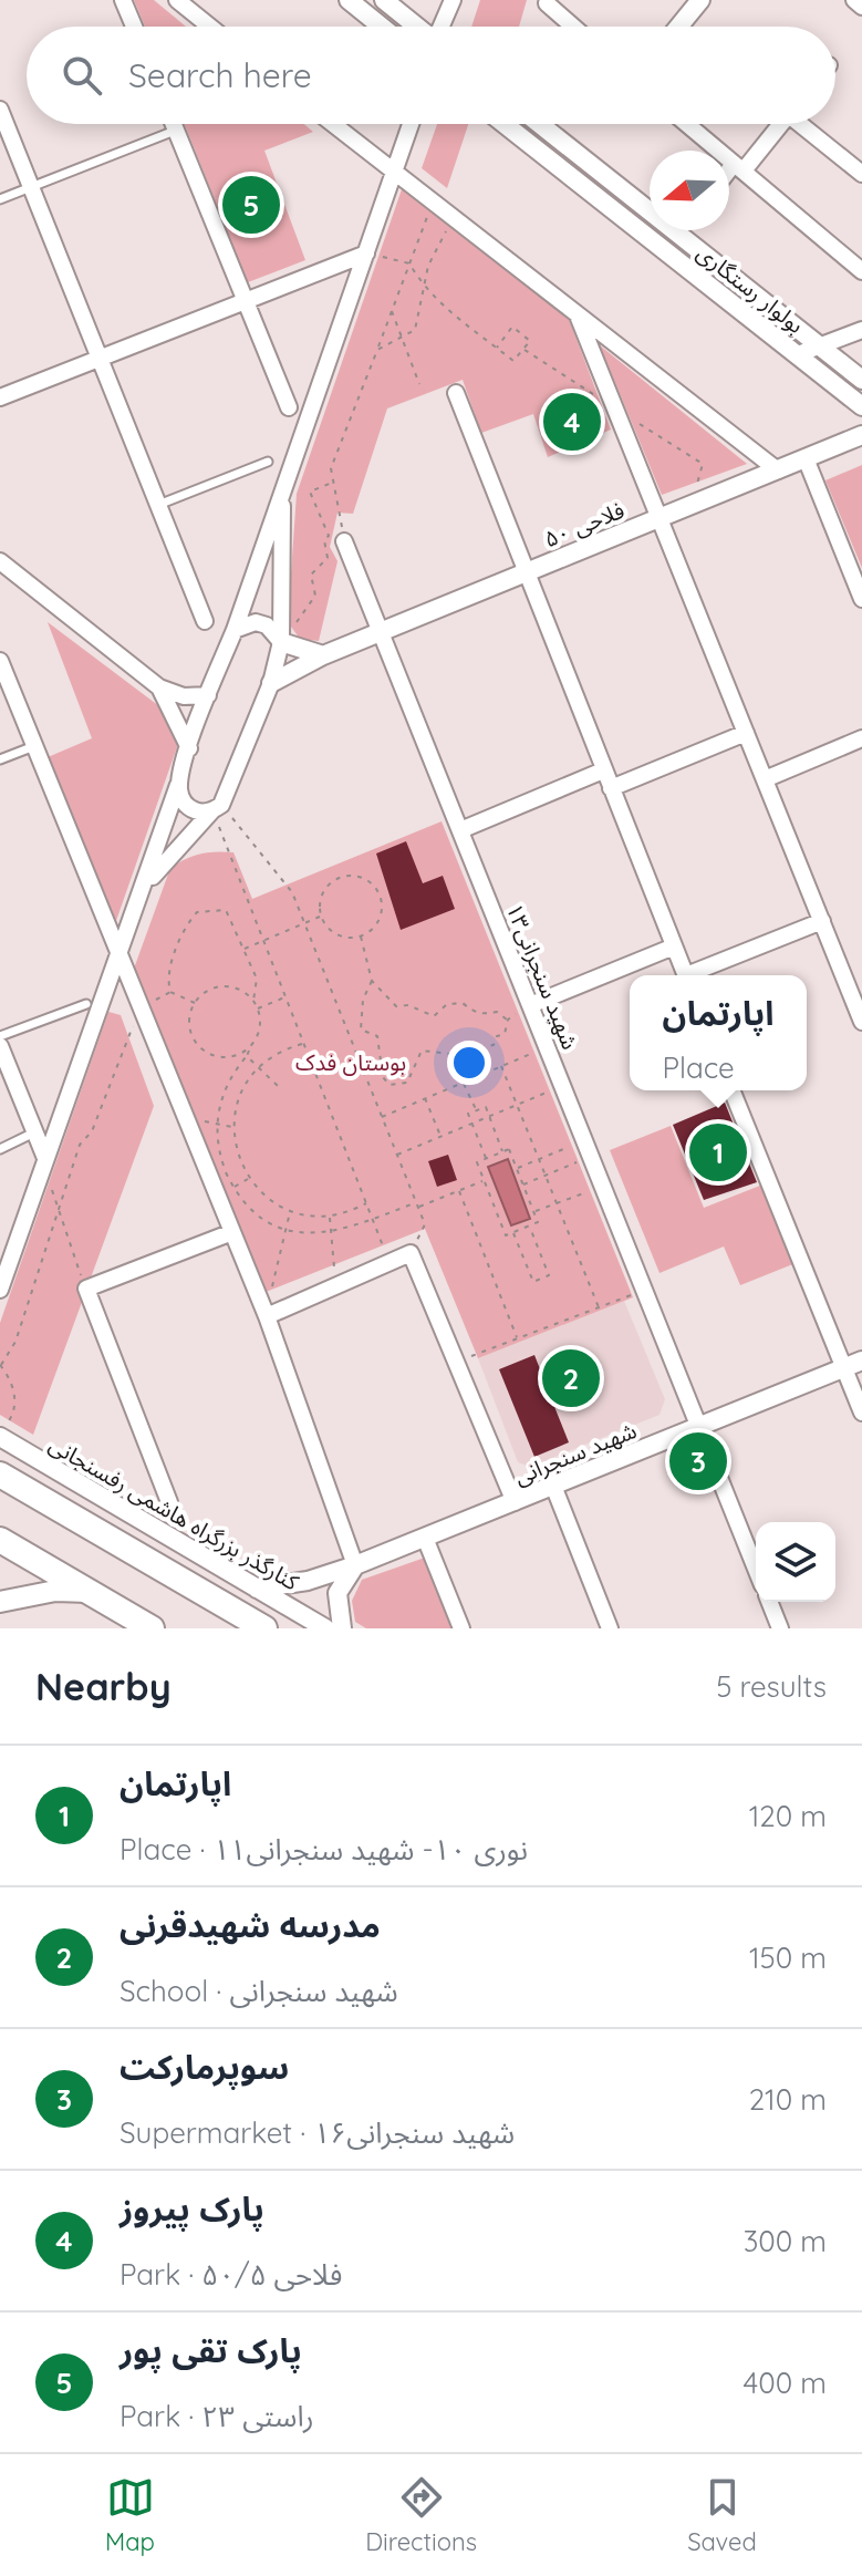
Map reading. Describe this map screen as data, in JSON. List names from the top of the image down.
{
  "streets": {
    "street": [
      "بولوار رستگاری",
      "فلاحی ۵۰",
      "شهید سنجرانی۱۳",
      "شهید سنجرانی",
      "کنارگذر بزرگراه هاشمی رفسنجانی"
    ]
  },
  "crossings": [
    ["فلاحی ۵۰", "شهید سنجرانی۱۳"],
    ["شهید سنجرانی۱۳", "شهید سنجرانی"],
    ["شهید سنجرانی", "کنارگذر بزرگراه هاشمی رفسنجانی"]
  ],
  "parks": ["بوستان فدک"],
  "north": "left",
  "page": {
    "search": "Search here",
    "pins": [
      "5",
      "4",
      "1",
      "2",
      "3"
    ],
    "popup": ["اپارتمان", "Place"],
    "heading": ["Nearby", "5 results"],
    "list": [
      {
        "mark": "1",
        "name": "اپارتمان",
        "note": "Place · نوری ۱۰- شهید سنجرانی۱۱",
        "value": "120 m"
      },
      {
        "mark": "2",
        "name": "مدرسه شهیدقرنی",
        "note": "School · شهید سنجرانی",
        "value": "150 m"
      },
      {
        "mark": "3",
        "name": "سوپرمارکت",
        "note": "Supermarket · شهید سنجرانی۱۶",
        "value": "210 m"
      },
      {
        "mark": "4",
        "name": "پارک پیروز",
        "note": "Park · فلاحی ۵۰/۵",
        "value": "300 m"
      },
      {
        "mark": "5",
        "name": "پارک تقی پور",
        "note": "Park · راستی ۲۳",
        "value": "400 m"
      }
    ],
    "nav": ["Map", "Directions", "Saved"]
  }
}
